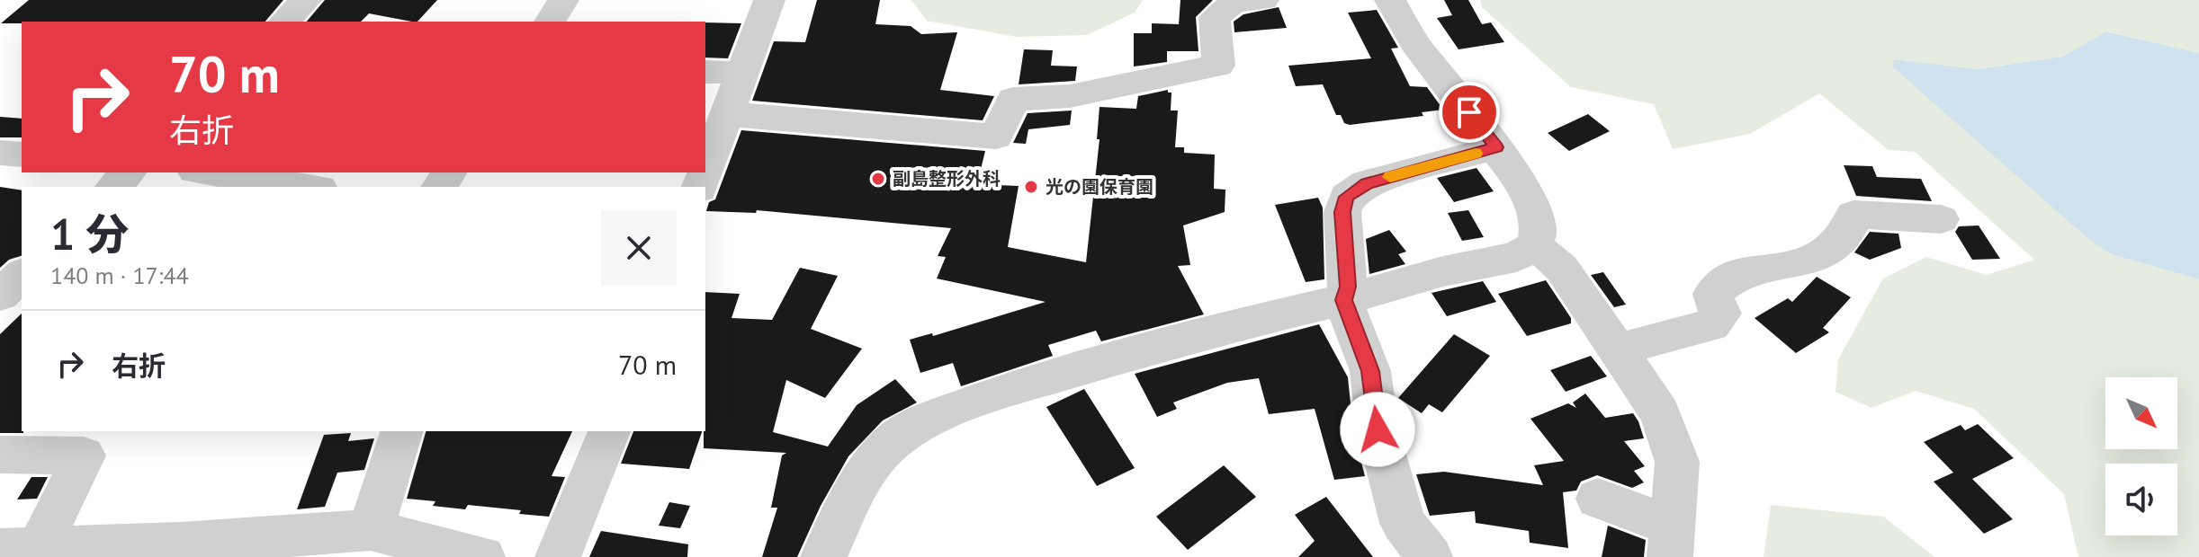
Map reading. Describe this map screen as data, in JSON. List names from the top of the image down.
{
  "places": ["副島整形外科", "光の園保育園"],
  "north": "bottom right",
  "page": {
    "turn": ["70 m", "右折"],
    "heading": ["1 分", "140 m · 17:44"],
    "list": [
      {
        "name": "右折",
        "value": "70 m"
      }
    ]
  }
}
